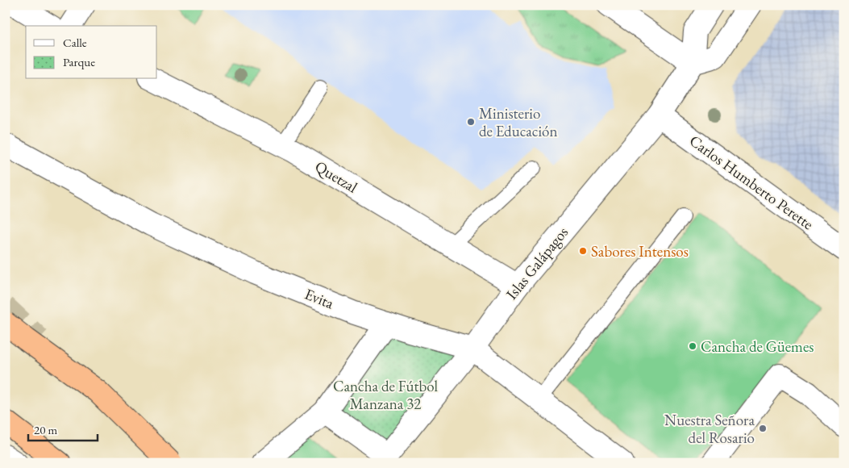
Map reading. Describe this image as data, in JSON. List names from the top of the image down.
{
  "streets": {
    "street": [
      "Quetzal",
      "Carlos Humberto Perette",
      "Islas Galápagos",
      "Evita"
    ]
  },
  "crossings": [
    ["Quetzal", "Islas Galápagos"],
    ["Carlos Humberto Perette", "Islas Galápagos"],
    ["Islas Galápagos", "Evita"]
  ],
  "parks": ["Cancha de Fútbol Manzana 32"],
  "places": [
    "Ministerio de Educación",
    "Sabores Intensos",
    "Cancha de Güemes",
    "Nuestra Señora del Rosario"
  ],
  "legend": ["Calle", "Parque"],
  "scale_bar": "20 m"
}
